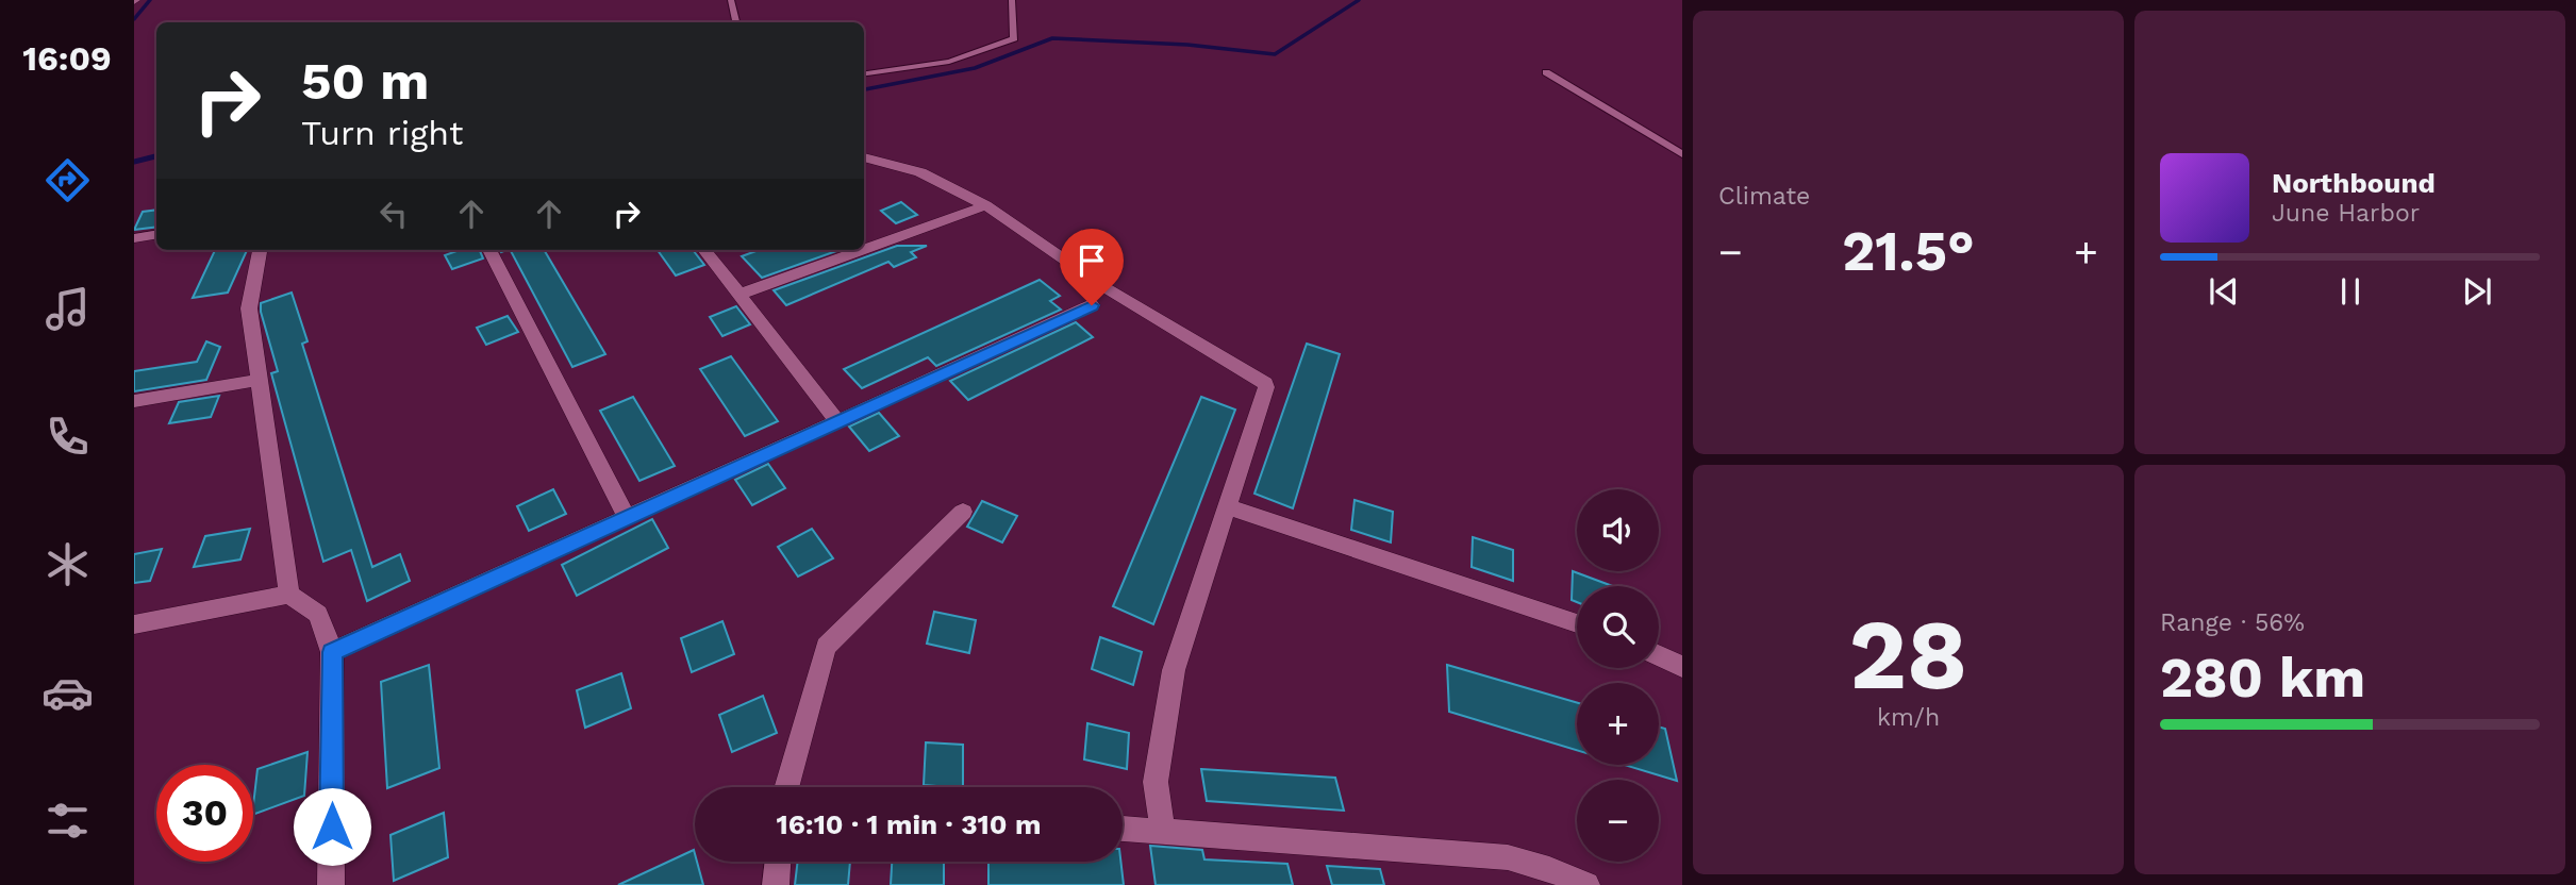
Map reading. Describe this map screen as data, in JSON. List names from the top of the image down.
{
  "page": {
    "tabs": "16:09",
    "tile": [
      "Climate",
      ["28", "km/h"],
      ["Range · 56%", "280 km"]
    ],
    "turn": ["50 m", "Turn right"],
    "song": ["Northbound", "June Harbor"],
    "heat": ["−", "21.5°", "+"],
    "map_buttons": ["+", "−"],
    "limit": "30",
    "trip": "16:10 · 1 min · 310 m"
  }
}
